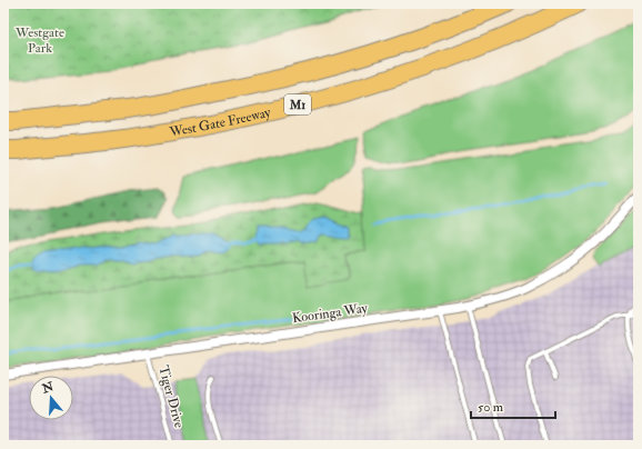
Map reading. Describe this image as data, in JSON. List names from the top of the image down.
{
  "streets": {
    "highway": ["M1", "West Gate Freeway"],
    "street": ["Kooringa Way"],
    "lane": ["Tiger Drive"]
  },
  "crossings": [
    ["Kooringa Way", "Tiger Drive"]
  ],
  "parks": ["Westgate Park"],
  "scale_bar": "50 m",
  "north": "top"
}
